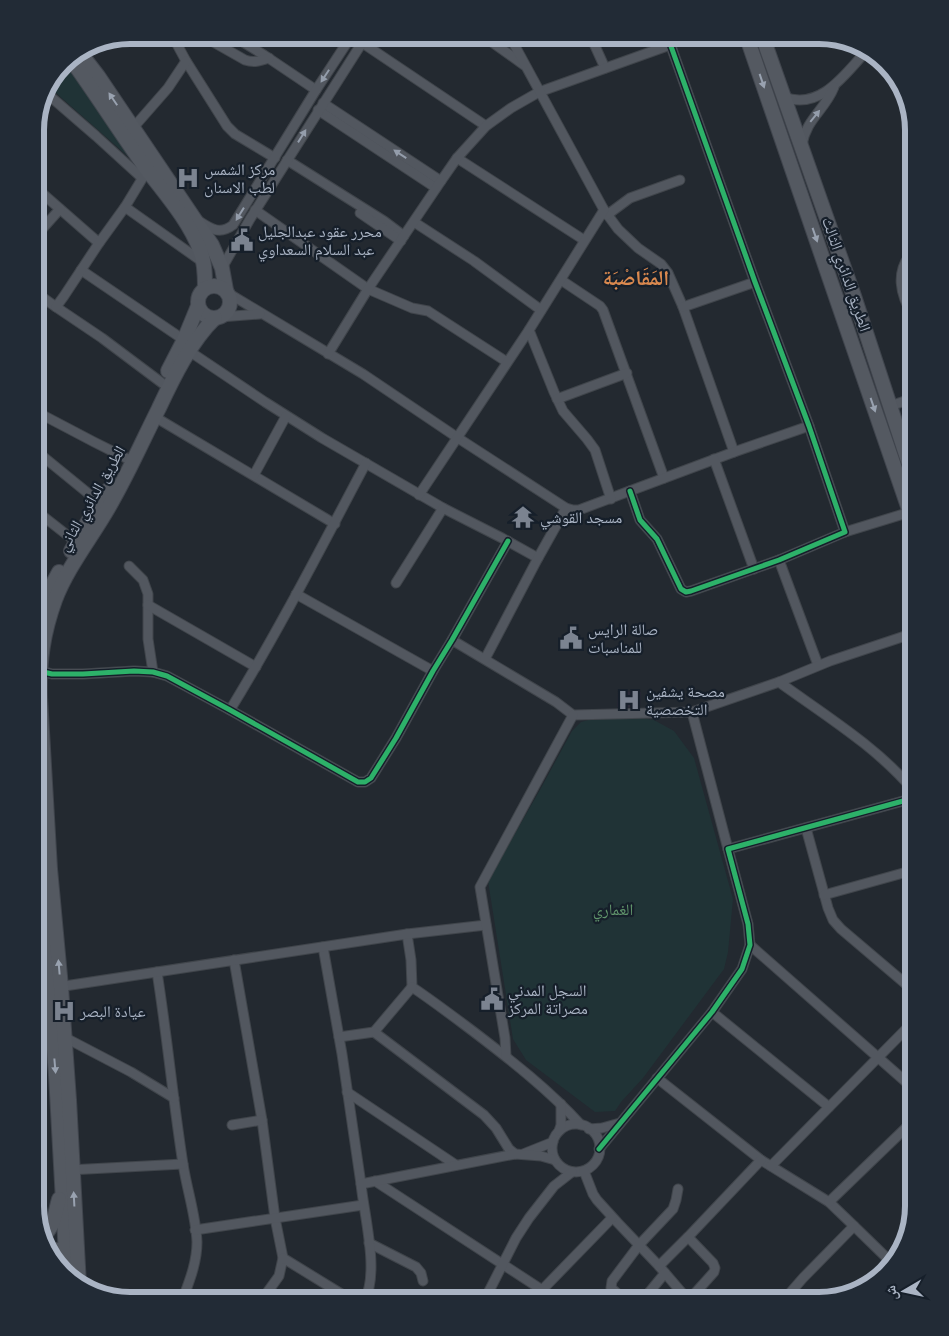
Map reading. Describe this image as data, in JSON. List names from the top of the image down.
{
  "streets": {
    "main road": ["الطريق الدائري الثالث", "الطريق الدائري الثاني"]
  },
  "districts": ["المَقَاصْبَة"],
  "parks": ["الغماري"],
  "places": {
    "hospital": ["مركز الشمس لطب الاسنان", "مصحة يشفين التخصصية", "عيادة البصر"],
    "public building": ["محرر عقود عبدالجليل عبد السلام السعداوي", "صالة الرايس للمناسبات", "السجل المدني مصراتة المركز"],
    "temple": ["مسجد القوشي"]
  },
  "north": "left"
}
